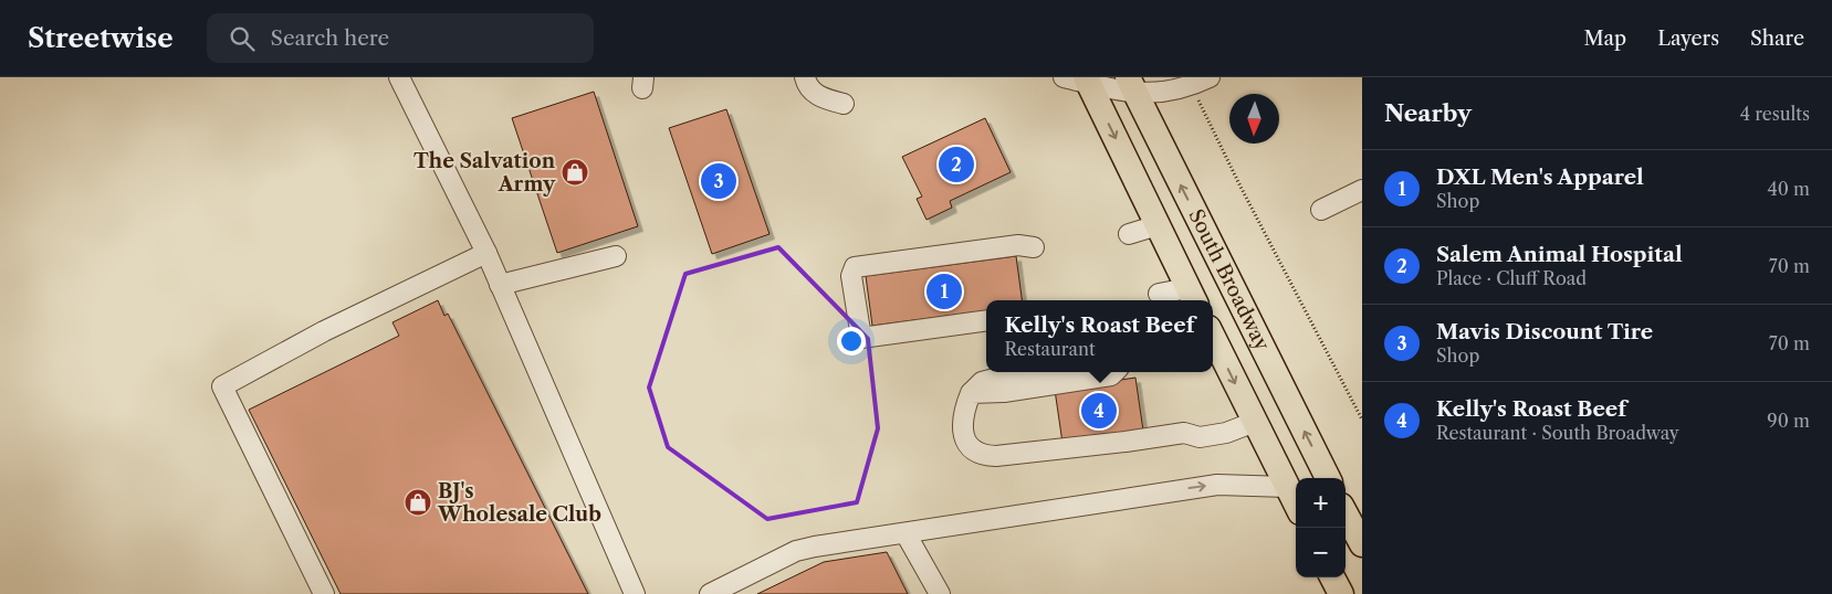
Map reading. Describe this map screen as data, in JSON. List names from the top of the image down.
{
  "streets": {
    "main road": ["South Broadway"]
  },
  "places": {
    "shop": ["The Salvation Army", "BJ's Wholesale Club"]
  },
  "north": "bottom",
  "page": {
    "header": "Streetwise",
    "search": "Search here",
    "nav": ["Map", "Layers", "Share"],
    "heading": ["Nearby", "4 results"],
    "pins": [
      "2",
      "3",
      "1",
      "4"
    ],
    "list": [
      {
        "mark": "1",
        "name": "DXL Men's Apparel",
        "note": "Shop",
        "value": "40 m"
      },
      {
        "mark": "2",
        "name": "Salem Animal Hospital",
        "note": "Place · Cluff Road",
        "value": "70 m"
      },
      {
        "mark": "3",
        "name": "Mavis Discount Tire",
        "note": "Shop",
        "value": "70 m"
      },
      {
        "mark": "4",
        "name": "Kelly's Roast Beef",
        "note": "Restaurant · South Broadway",
        "value": "90 m"
      }
    ],
    "popup": ["Kelly's Roast Beef", "Restaurant"],
    "map_buttons": ["+", "−"]
  }
}
